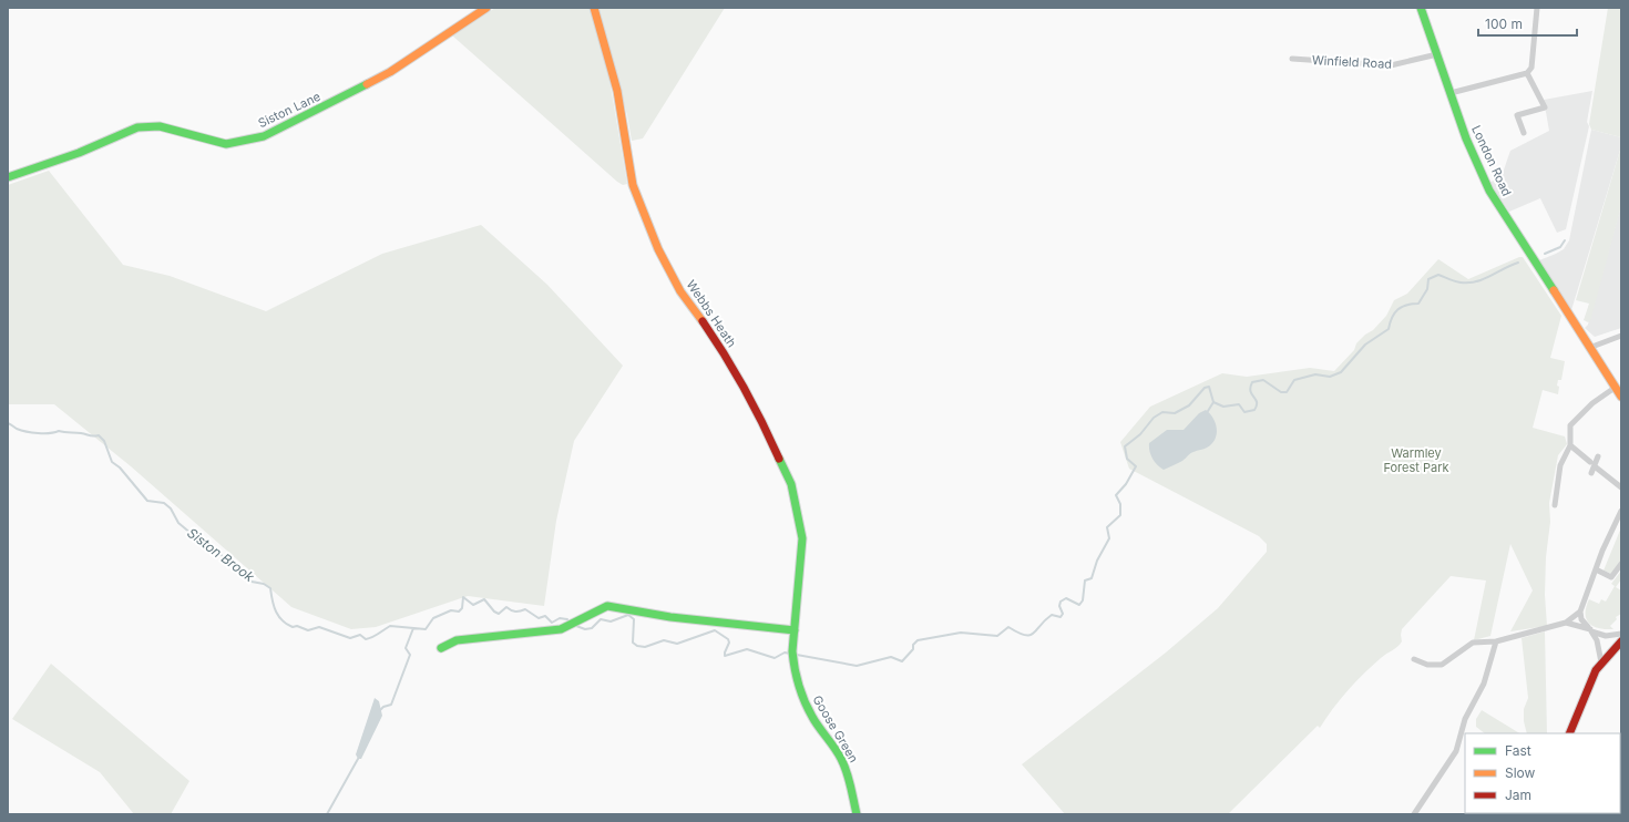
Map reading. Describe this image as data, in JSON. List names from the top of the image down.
{
  "streets": {
    "street": [
      "Winfield Road",
      "Siston Lane",
      "London Road",
      "Webbs Heath",
      "Goose Green"
    ]
  },
  "crossings": [
    ["Winfield Road", "London Road"],
    ["Webbs Heath", "Goose Green"]
  ],
  "water": ["Siston Brook"],
  "parks": ["Warmley Forest Park"],
  "legend": ["Fast", "Slow", "Jam"],
  "scale_bar": "100 m"
}
